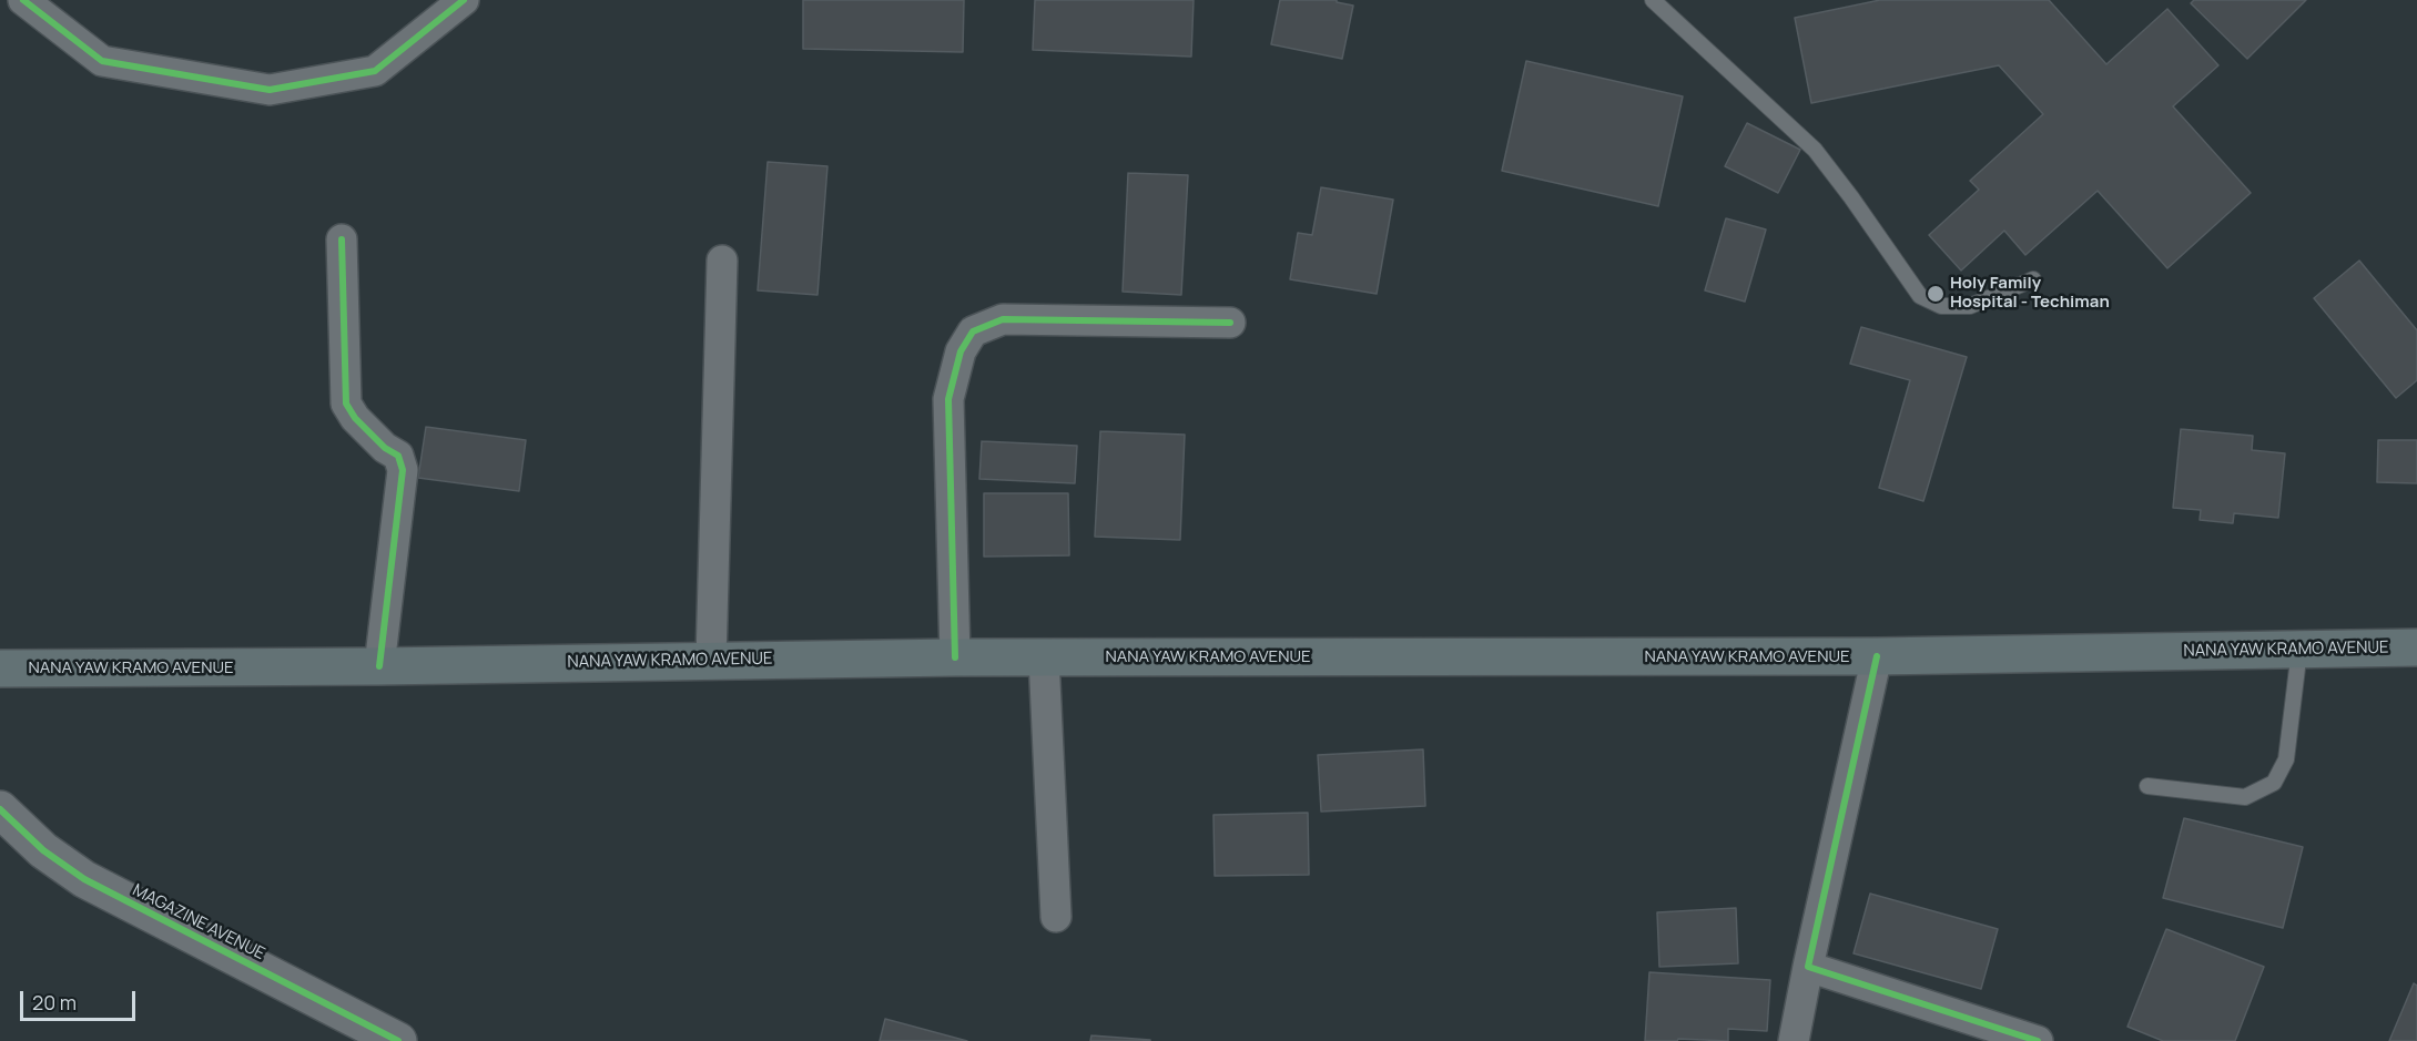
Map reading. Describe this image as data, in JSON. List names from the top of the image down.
{
  "streets": {
    "main road": ["NANA YAW KRAMO AVENUE"],
    "street": ["MAGAZINE AVENUE"]
  },
  "places": ["Holy Family Hospital - Techiman"],
  "scale_bar": "20 m"
}
